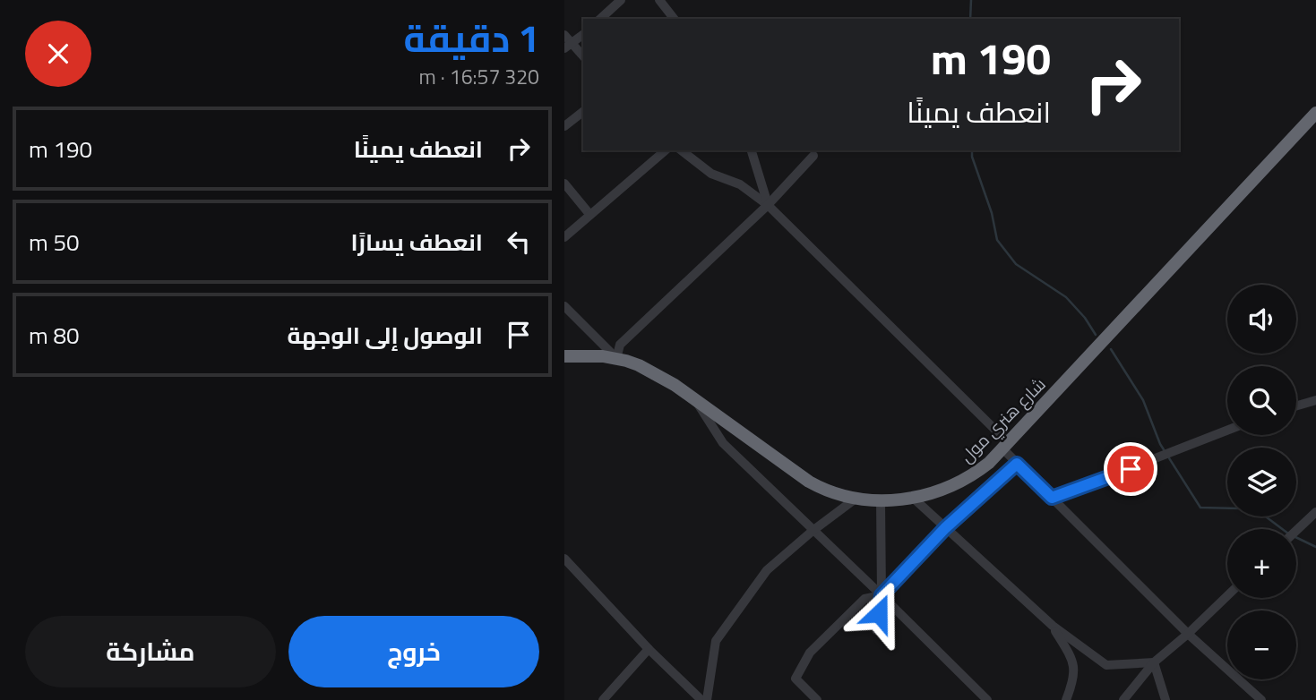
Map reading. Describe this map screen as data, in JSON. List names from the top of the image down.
{
  "streets": {
    "highway": ["شارع هنري مول"]
  },
  "page": {
    "heading": ["1 دقيقة", "320 m · 16:57"],
    "turn": ["190 m", "انعطف يمينًا"],
    "list": [
      {
        "name": "انعطف يمينًا",
        "value": "190 m"
      },
      {
        "name": "انعطف يسارًا",
        "value": "50 m"
      },
      {
        "name": "الوصول إلى الوجهة",
        "value": "80 m"
      }
    ],
    "map_buttons": ["+", "−"],
    "buttons": ["خروج", "مشاركة"]
  }
}
